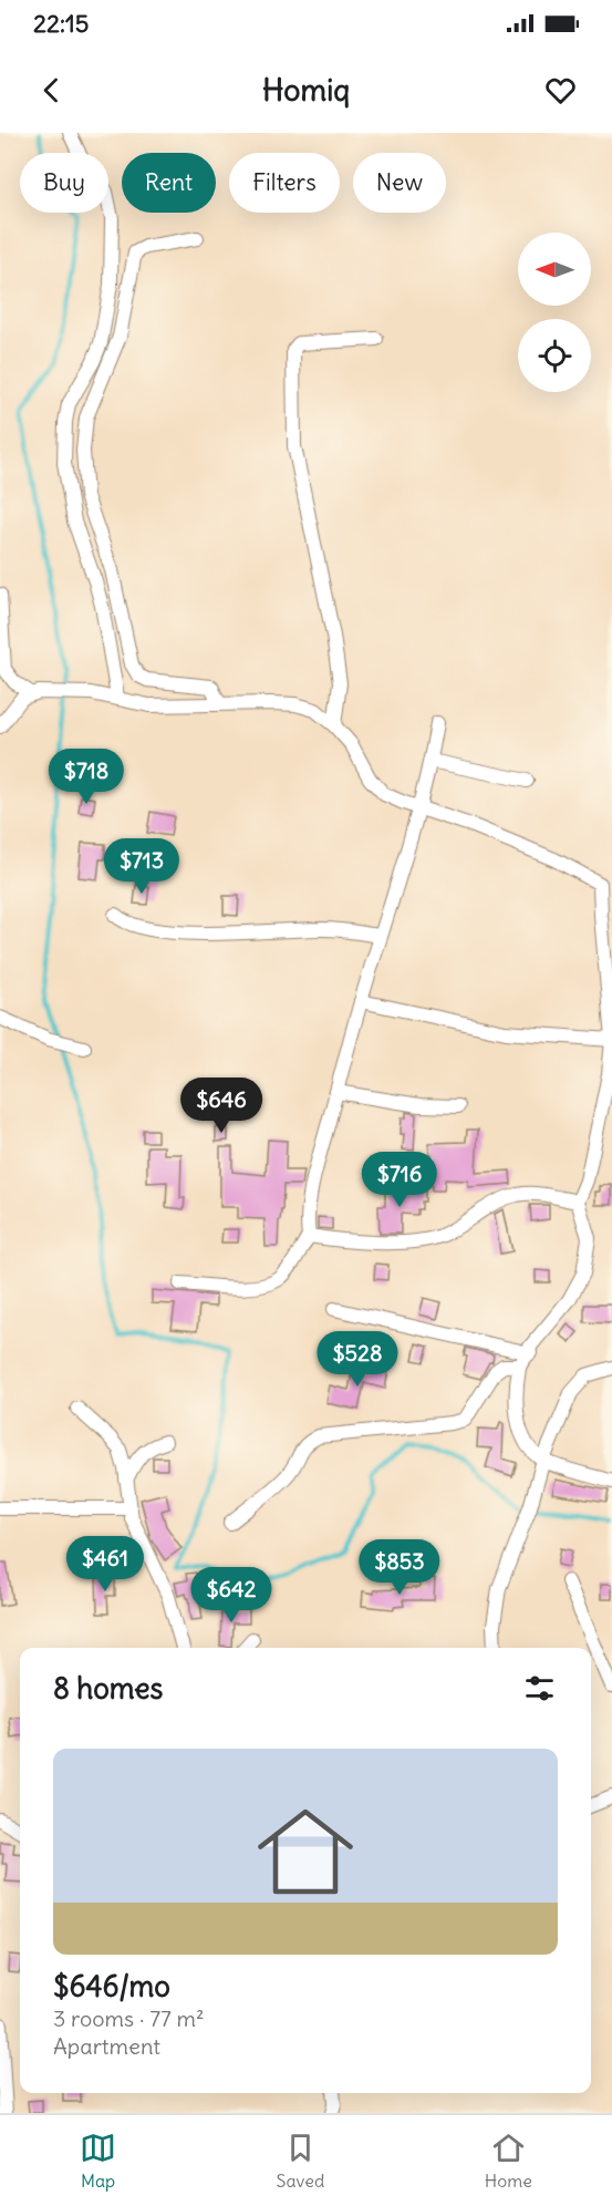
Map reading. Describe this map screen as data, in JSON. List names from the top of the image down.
{
  "north": "left",
  "page": {
    "status": "22:15",
    "header": "Homiq",
    "chip": [
      "Buy",
      "Rent",
      "Filters",
      "New"
    ],
    "price": [
      "$718",
      "$713",
      "$646",
      "$716",
      "$528",
      "$461",
      "$853",
      "$642"
    ],
    "heading": "8 homes",
    "list": [
      {
        "name": "$646/mo",
        "note": "3 rooms · 77 m² · Apartment"
      }
    ],
    "tabs": ["Map", "Saved", "Home"]
  }
}
